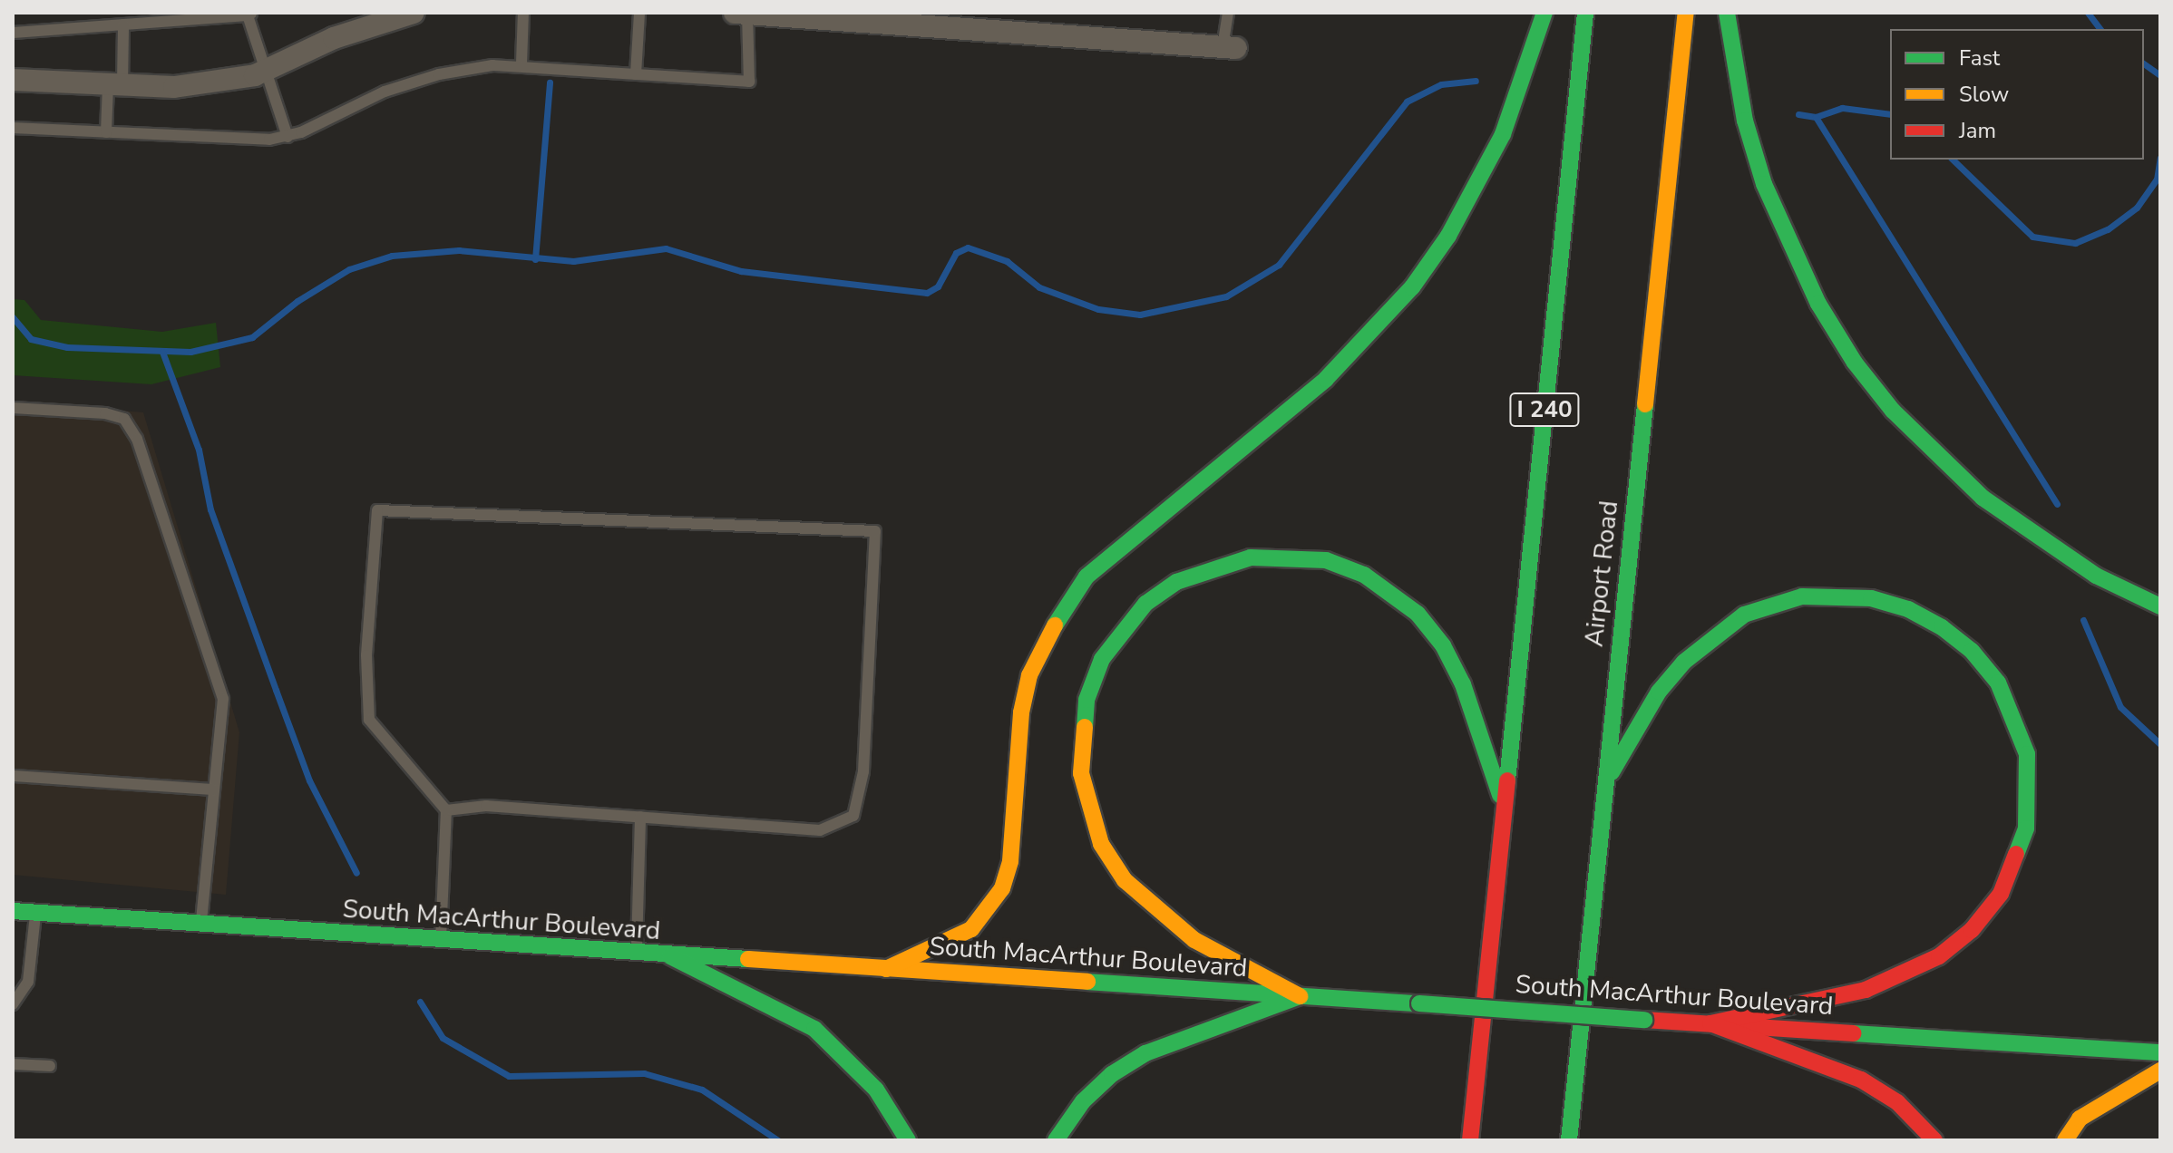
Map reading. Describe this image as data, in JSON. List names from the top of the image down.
{
  "streets": {
    "main road": ["I 240", "Airport Road", "South MacArthur Boulevard"]
  },
  "legend": ["Fast", "Slow", "Jam"]
}
